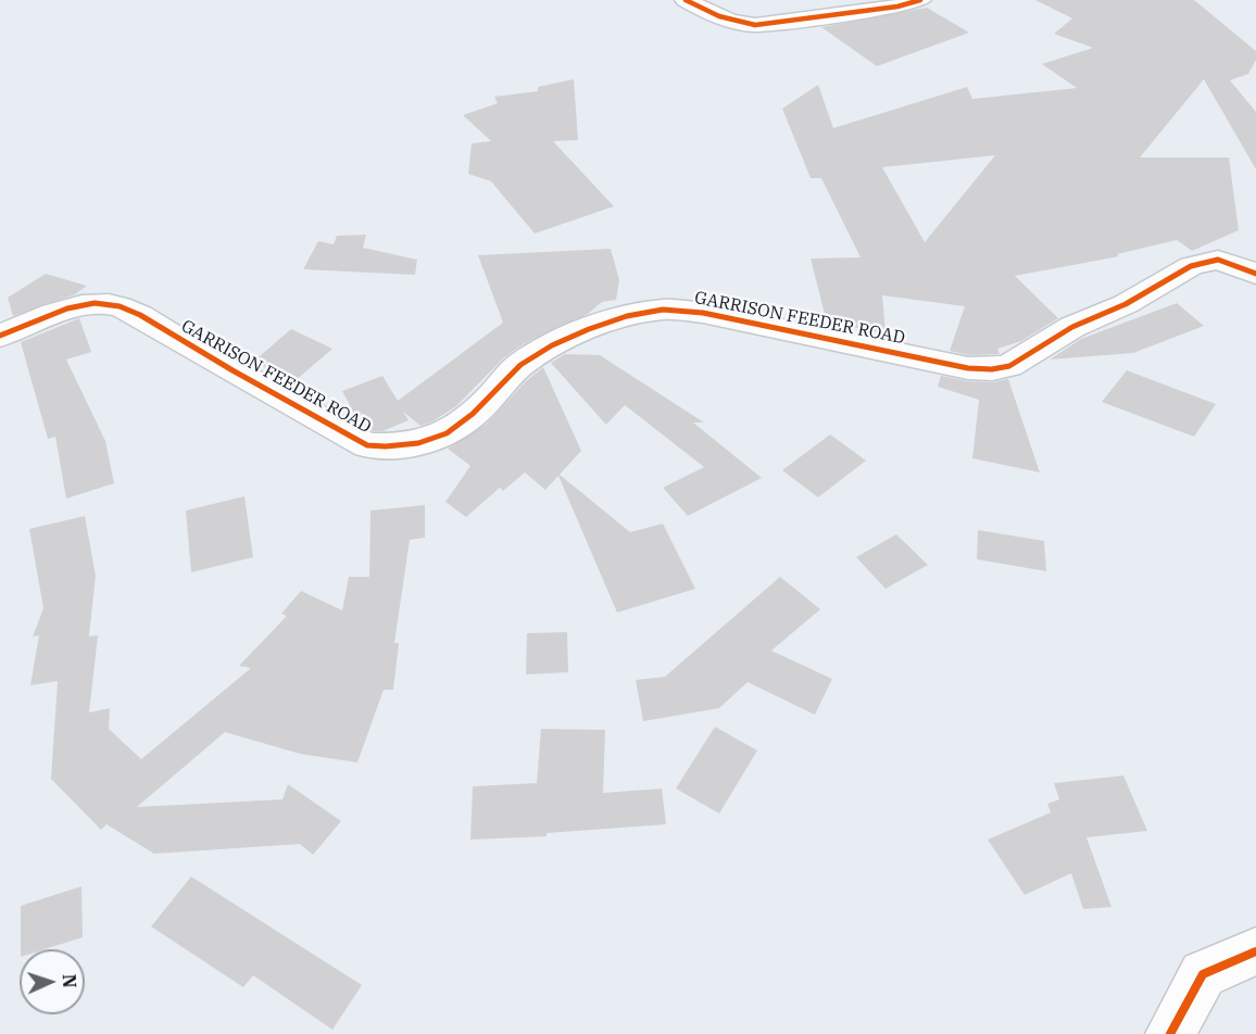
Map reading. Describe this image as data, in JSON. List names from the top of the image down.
{
  "streets": {
    "street": ["GARRISON FEEDER ROAD"]
  },
  "north": "right"
}
